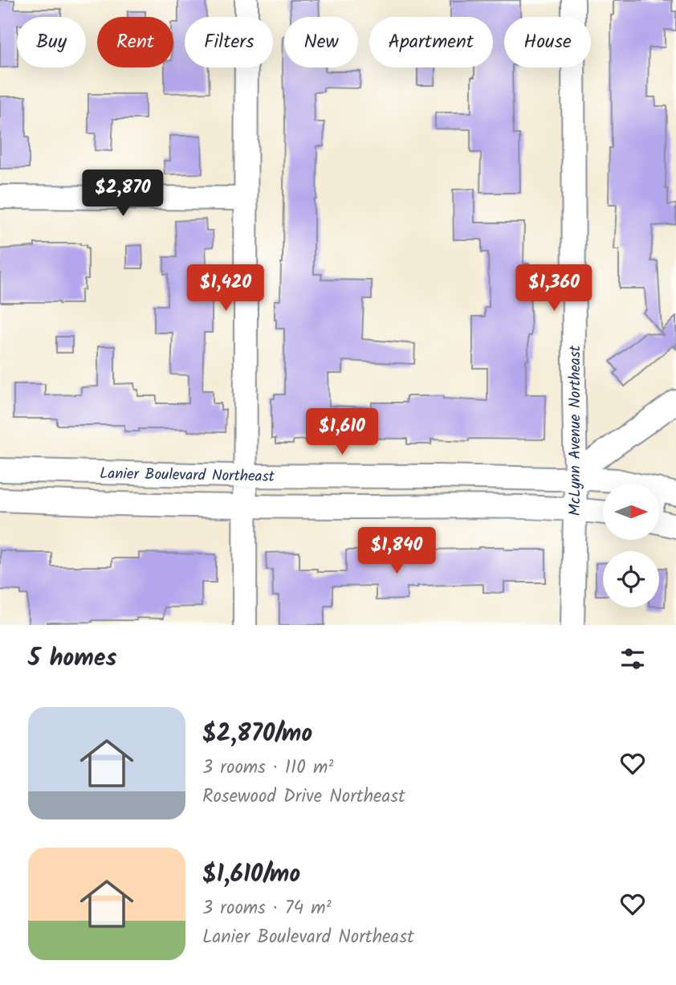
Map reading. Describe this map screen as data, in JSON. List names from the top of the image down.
{
  "streets": {
    "street": ["McLynn Avenue Northeast", "Lanier Boulevard Northeast"]
  },
  "crossings": [
    ["McLynn Avenue Northeast", "Lanier Boulevard Northeast"]
  ],
  "north": "right",
  "page": {
    "chip": [
      "Buy",
      "Rent",
      "Filters",
      "New",
      "Apartment",
      "House"
    ],
    "price": [
      "$2,870",
      "$1,420",
      "$1,360",
      "$1,610",
      "$1,840"
    ],
    "heading": "5 homes",
    "list": [
      {
        "name": "$2,870/mo",
        "note": "3 rooms · 110 m² · Rosewood Drive Northeast"
      },
      {
        "name": "$1,610/mo",
        "note": "3 rooms · 74 m² · Lanier Boulevard Northeast"
      }
    ]
  }
}
